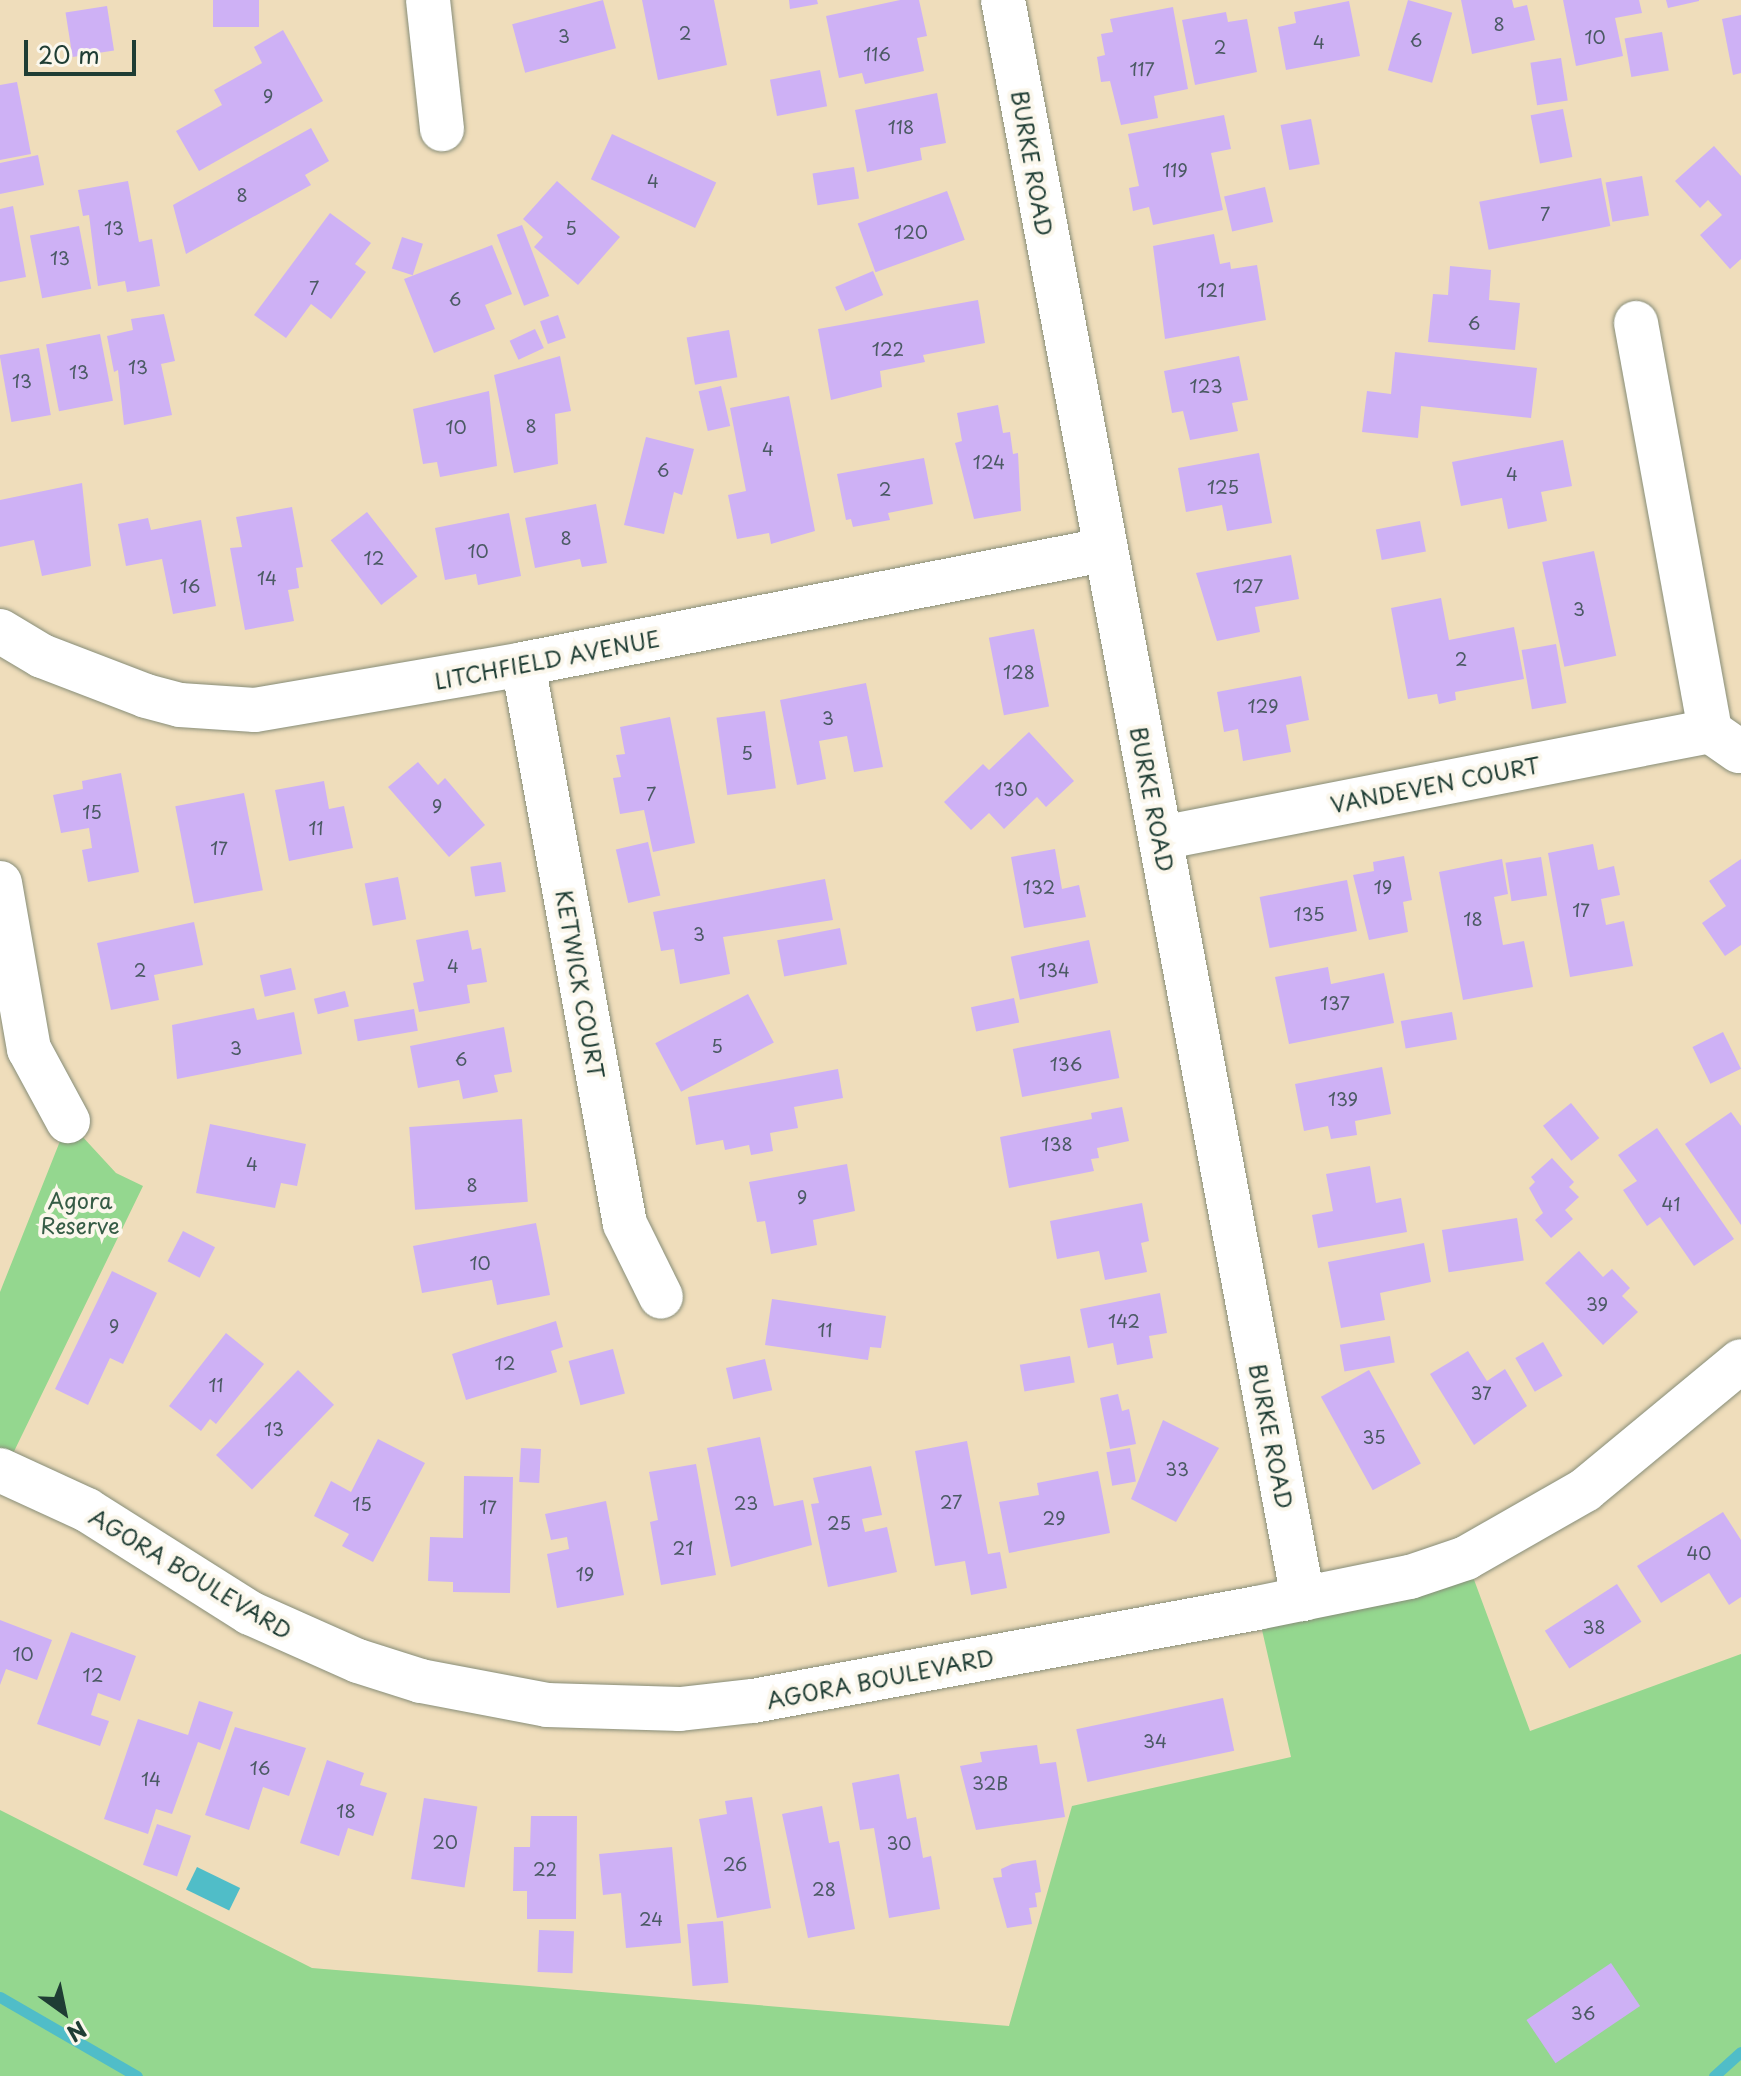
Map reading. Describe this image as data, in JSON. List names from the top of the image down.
{
  "streets": {
    "street": [
      "BURKE ROAD",
      "LITCHFIELD AVENUE",
      "VANDEVEN COURT",
      "KETWICK COURT",
      "AGORA BOULEVARD"
    ]
  },
  "crossings": [
    ["BURKE ROAD", "LITCHFIELD AVENUE"],
    ["BURKE ROAD", "VANDEVEN COURT"],
    ["BURKE ROAD", "AGORA BOULEVARD"],
    ["LITCHFIELD AVENUE", "KETWICK COURT"]
  ],
  "parks": ["Agora Reserve"],
  "house_numbers": [
    "8",
    "2",
    "3",
    "10",
    "6",
    "4",
    "2",
    "116",
    "117",
    "9",
    "118",
    "119",
    "4",
    "8",
    "7",
    "13",
    "5",
    "120",
    "13",
    "7",
    "121",
    "6",
    "6",
    "122",
    "13",
    "13",
    "13",
    "123",
    "8",
    "10",
    "4",
    "124",
    "6",
    "4",
    "125",
    "2",
    "8",
    "10",
    "12",
    "14",
    "16",
    "127",
    "3",
    "2",
    "128",
    "129",
    "3",
    "5",
    "130",
    "7",
    "9",
    "15",
    "11",
    "17",
    "132",
    "19",
    "17",
    "135",
    "18",
    "3",
    "4",
    "2",
    "134",
    "137",
    "5",
    "3",
    "6",
    "136",
    "139",
    "138",
    "4",
    "8",
    "9",
    "41",
    "10",
    "39",
    "142",
    "9",
    "11",
    "12",
    "11",
    "37",
    "13",
    "35",
    "33",
    "27",
    "23",
    "15",
    "17",
    "29",
    "25",
    "21",
    "40",
    "19",
    "38",
    "10",
    "12",
    "34",
    "16",
    "14",
    "32B",
    "18",
    "20",
    "30",
    "26",
    "22",
    "28",
    "24",
    "36"
  ],
  "scale_bar": "20 m",
  "north": "bottom right"
}
